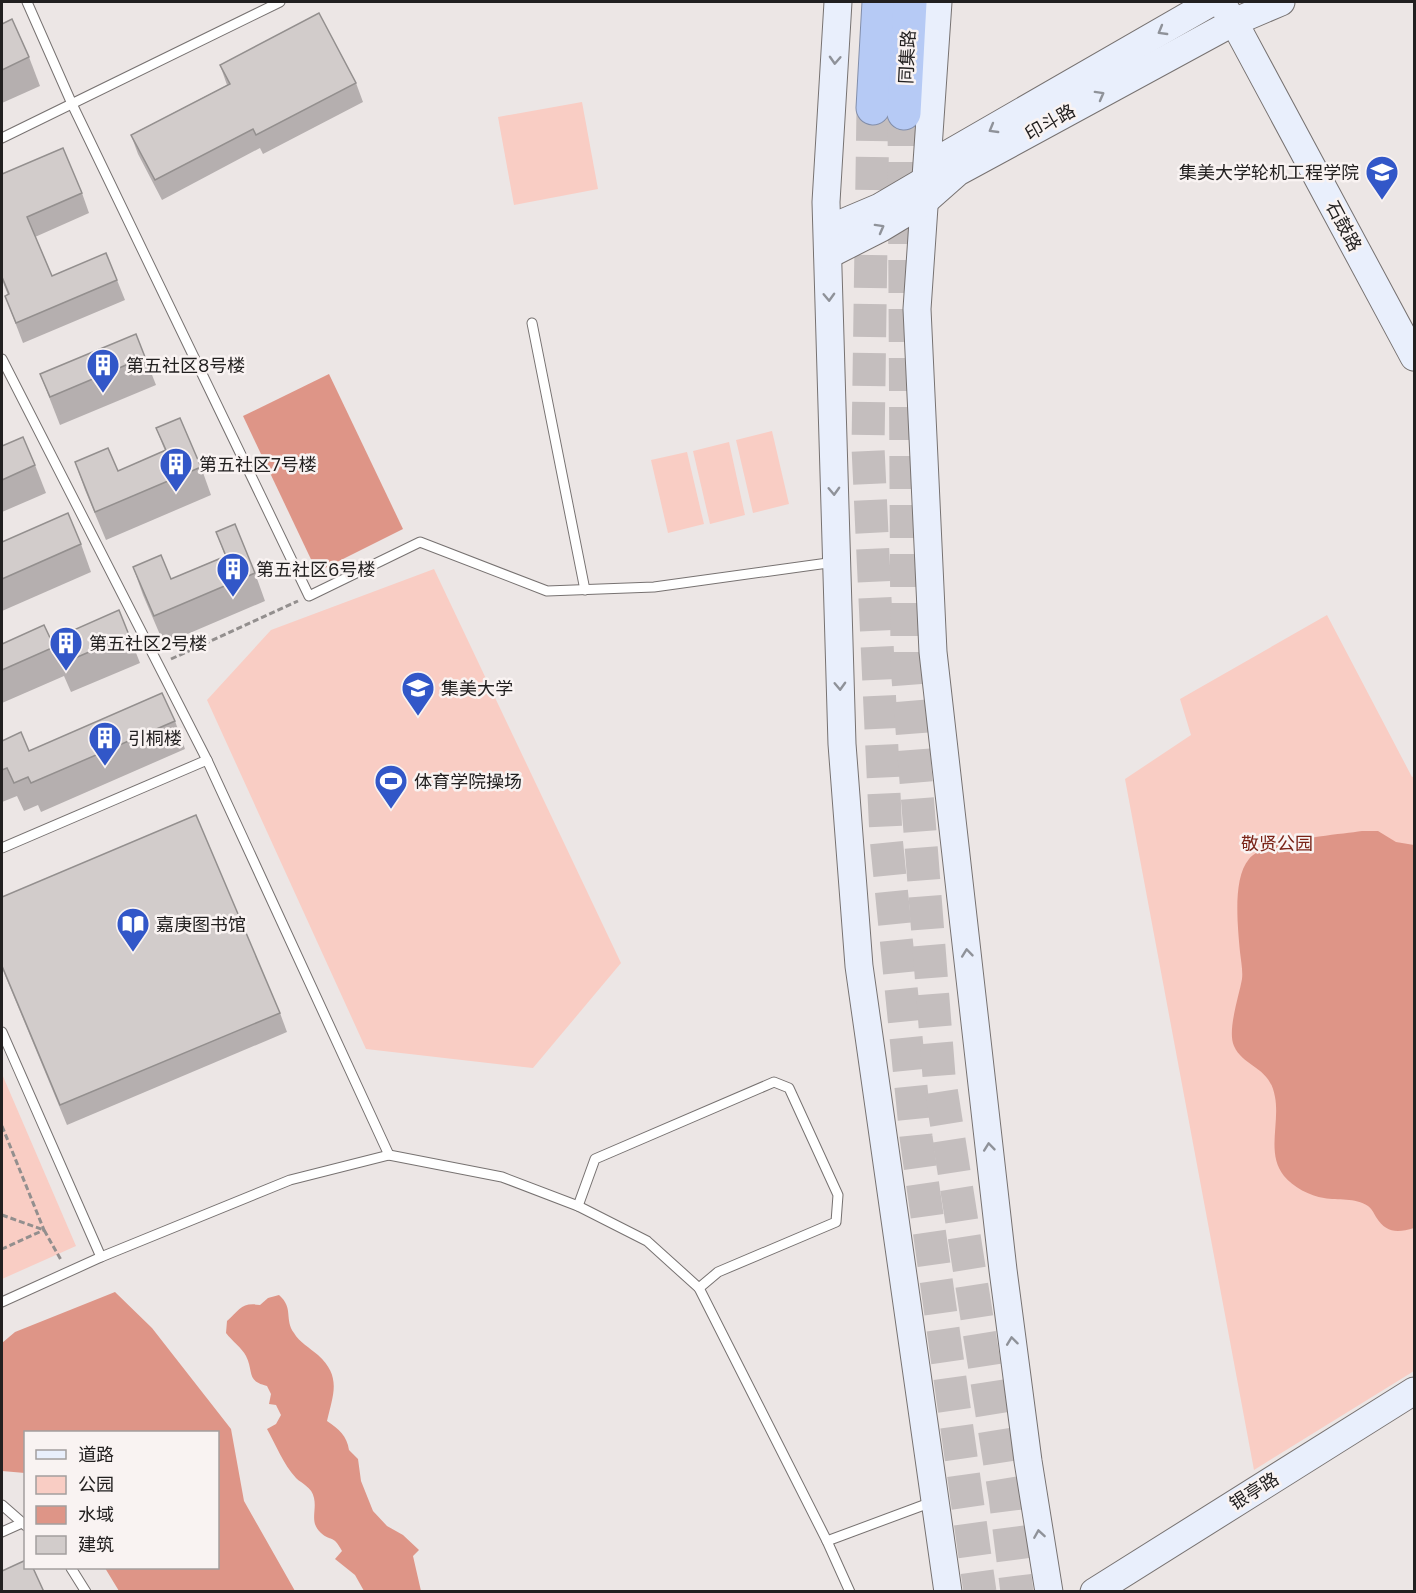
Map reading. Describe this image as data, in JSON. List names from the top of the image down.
{
  "streets": {
    "highway": ["同集路"],
    "main road": ["印斗路", "石鼓路", "银亭路"]
  },
  "crossings": [
    ["印斗路", "石鼓路"]
  ],
  "parks": ["敬贤公园"],
  "places": {
    "school or university": ["集美大学轮机工程学院", "集美大学"],
    "building": [
      "第五社区8号楼",
      "第五社区7号楼",
      "第五社区6号楼",
      "第五社区2号楼",
      "引桐楼"
    ],
    "sports": ["体育学院操场"],
    "library": ["嘉庚图书馆"]
  },
  "legend": [
    "道路",
    "公园",
    "水域",
    "建筑"
  ]
}
